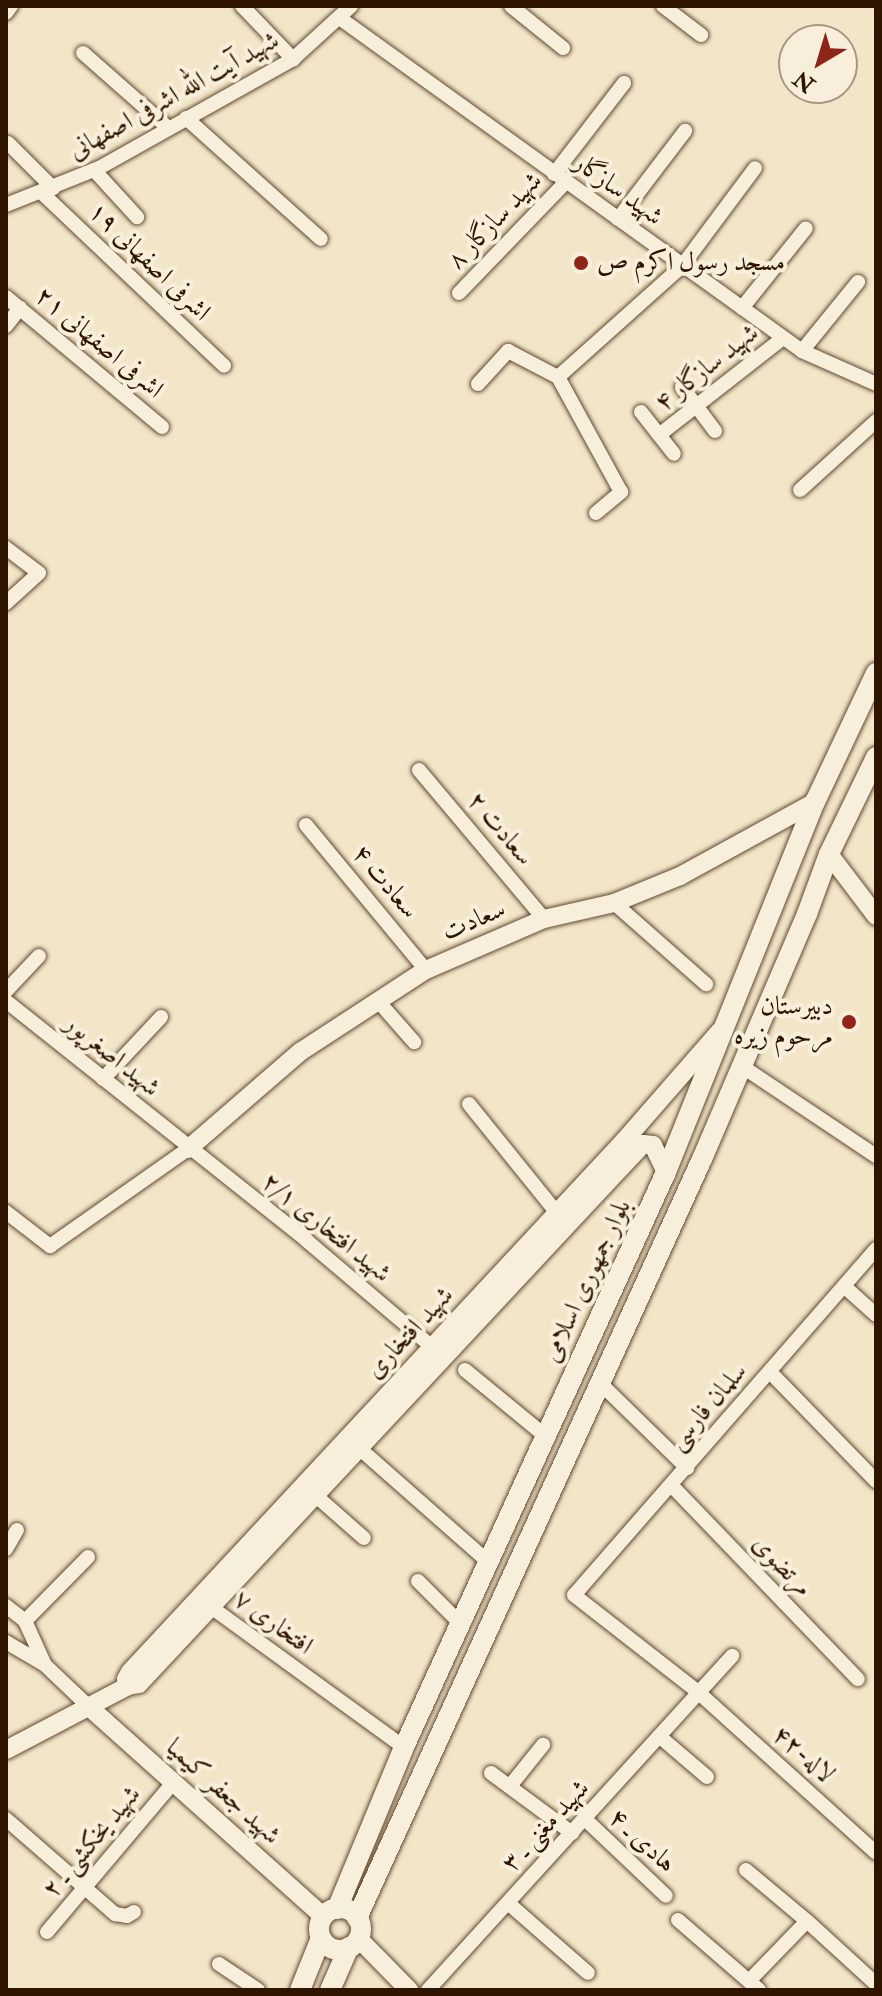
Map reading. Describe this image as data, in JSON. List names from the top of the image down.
{
  "streets": {
    "main road": ["بلوار جمهوری اسلامی"],
    "street": [
      "شهید آیت الله اشرفی اصفهانی",
      "شهید سازگار",
      "شهید سازگار ۸",
      "اشرفی اصفهانی ۱۹",
      "اشرفی اصفهانی ۲۱",
      "شهید سازگار ۴",
      "سعادت ۲",
      "سعادت ۴",
      "سعادت",
      "شهید اصغرپور",
      "شهید افتخاری ۲/۱",
      "شهید افتخاری",
      "سلمان فارسی",
      "مرتضوی",
      "افتخاری ۷",
      "لاله-۴۲",
      "شهید جعفر کیمیا",
      "شهید مغنی ـ ۳",
      "هادی ـ ۴",
      "شهید یخکشی ـ ۲"
    ]
  },
  "crossings": [
    ["شهید آیت الله اشرفی اصفهانی", "شهید سازگار"],
    ["شهید آیت الله اشرفی اصفهانی", "اشرفی اصفهانی ۱۹"],
    ["شهید سازگار", "شهید سازگار ۸"],
    ["شهید سازگار", "شهید سازگار ۴"],
    ["سعادت ۲", "سعادت"],
    ["سعادت ۴", "سعادت"],
    ["سعادت", "شهید اصغرپور"],
    ["سعادت", "شهید افتخاری ۲/۱"],
    ["سعادت", "بلوار جمهوری اسلامی"],
    ["شهید اصغرپور", "شهید افتخاری ۲/۱"],
    ["شهید افتخاری ۲/۱", "شهید افتخاری"],
    ["بلوار جمهوری اسلامی", "شهید افتخاری"],
    ["بلوار جمهوری اسلامی", "افتخاری ۷"],
    ["بلوار جمهوری اسلامی", "شهید جعفر کیمیا"],
    ["شهید افتخاری", "شهید جعفر کیمیا"],
    ["سلمان فارسی", "مرتضوی"],
    ["سلمان فارسی", "لاله-۴۲"],
    ["لاله-۴۲", "شهید مغنی ـ ۳"],
    ["شهید جعفر کیمیا", "شهید یخکشی ـ ۲"],
    ["شهید مغنی ـ ۳", "هادی ـ ۴"]
  ],
  "places": ["مسجد رسول اکرم ص", "دبیرستان مرحوم زیره"],
  "north": "bottom left"
}
